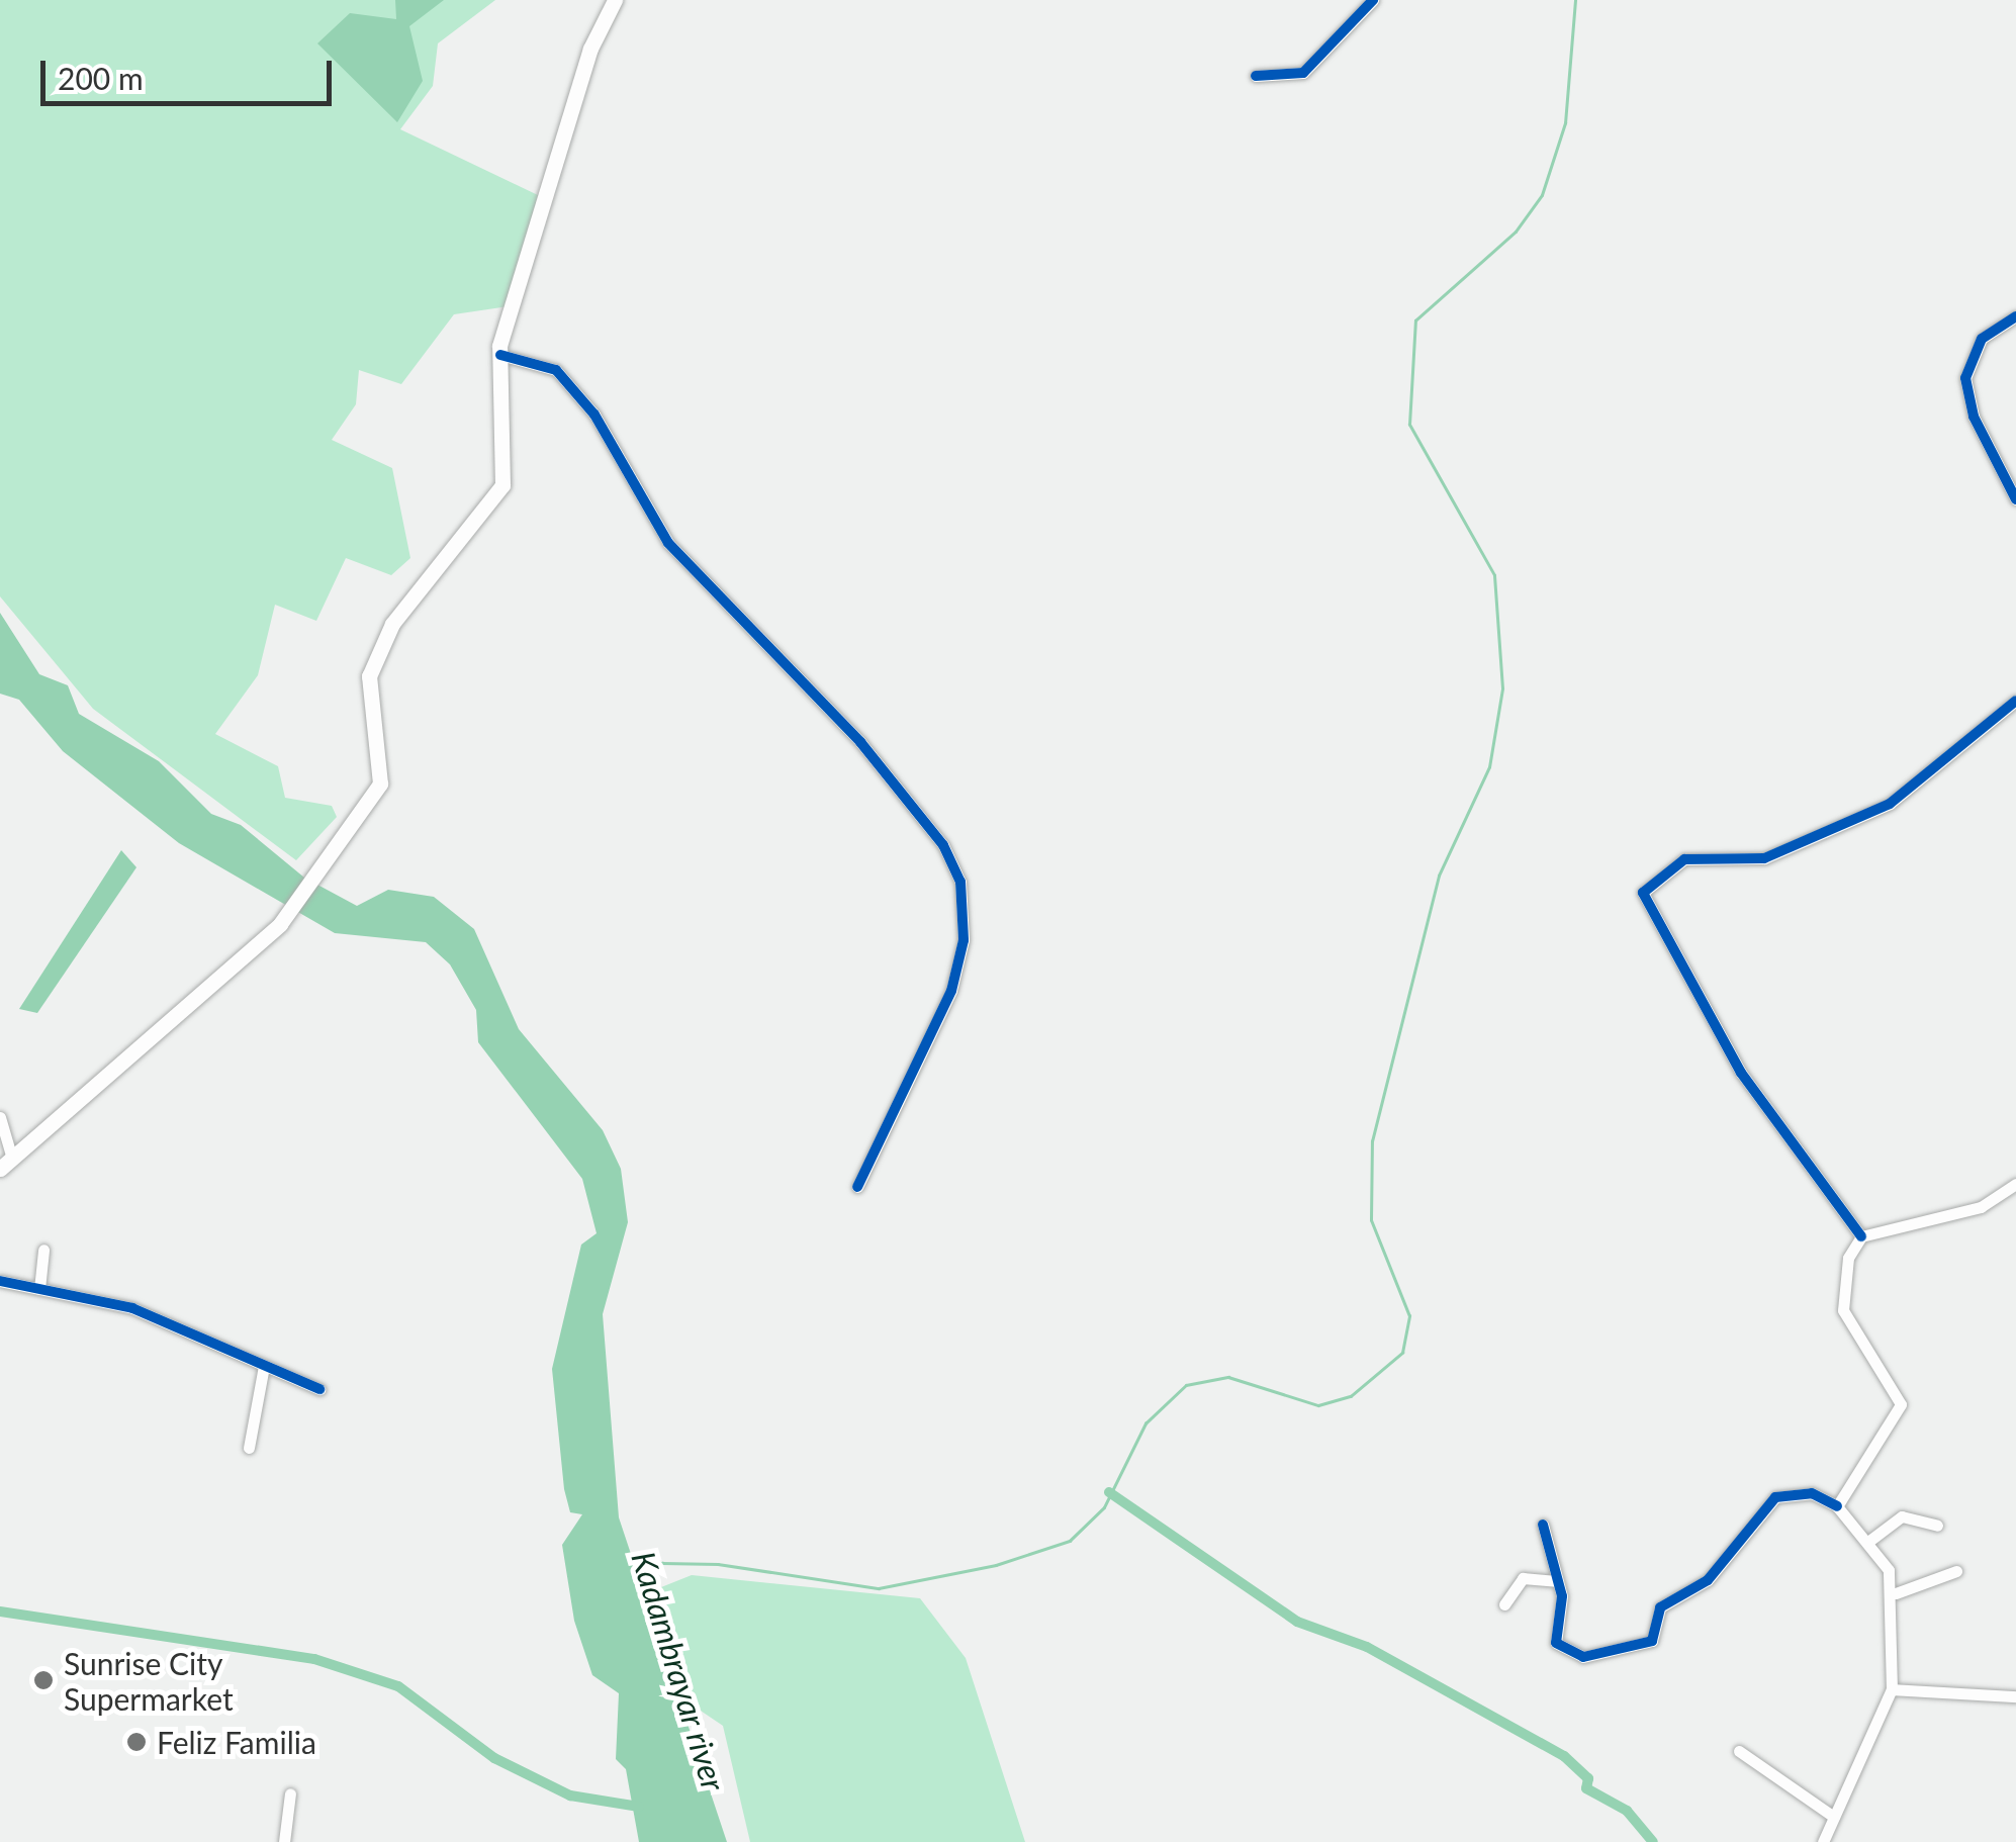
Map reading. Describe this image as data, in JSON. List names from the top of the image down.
{
  "water": ["Kadambrayar river"],
  "places": ["Sunrise City Supermarket", "Feliz Familia"],
  "scale_bar": "200 m"
}
